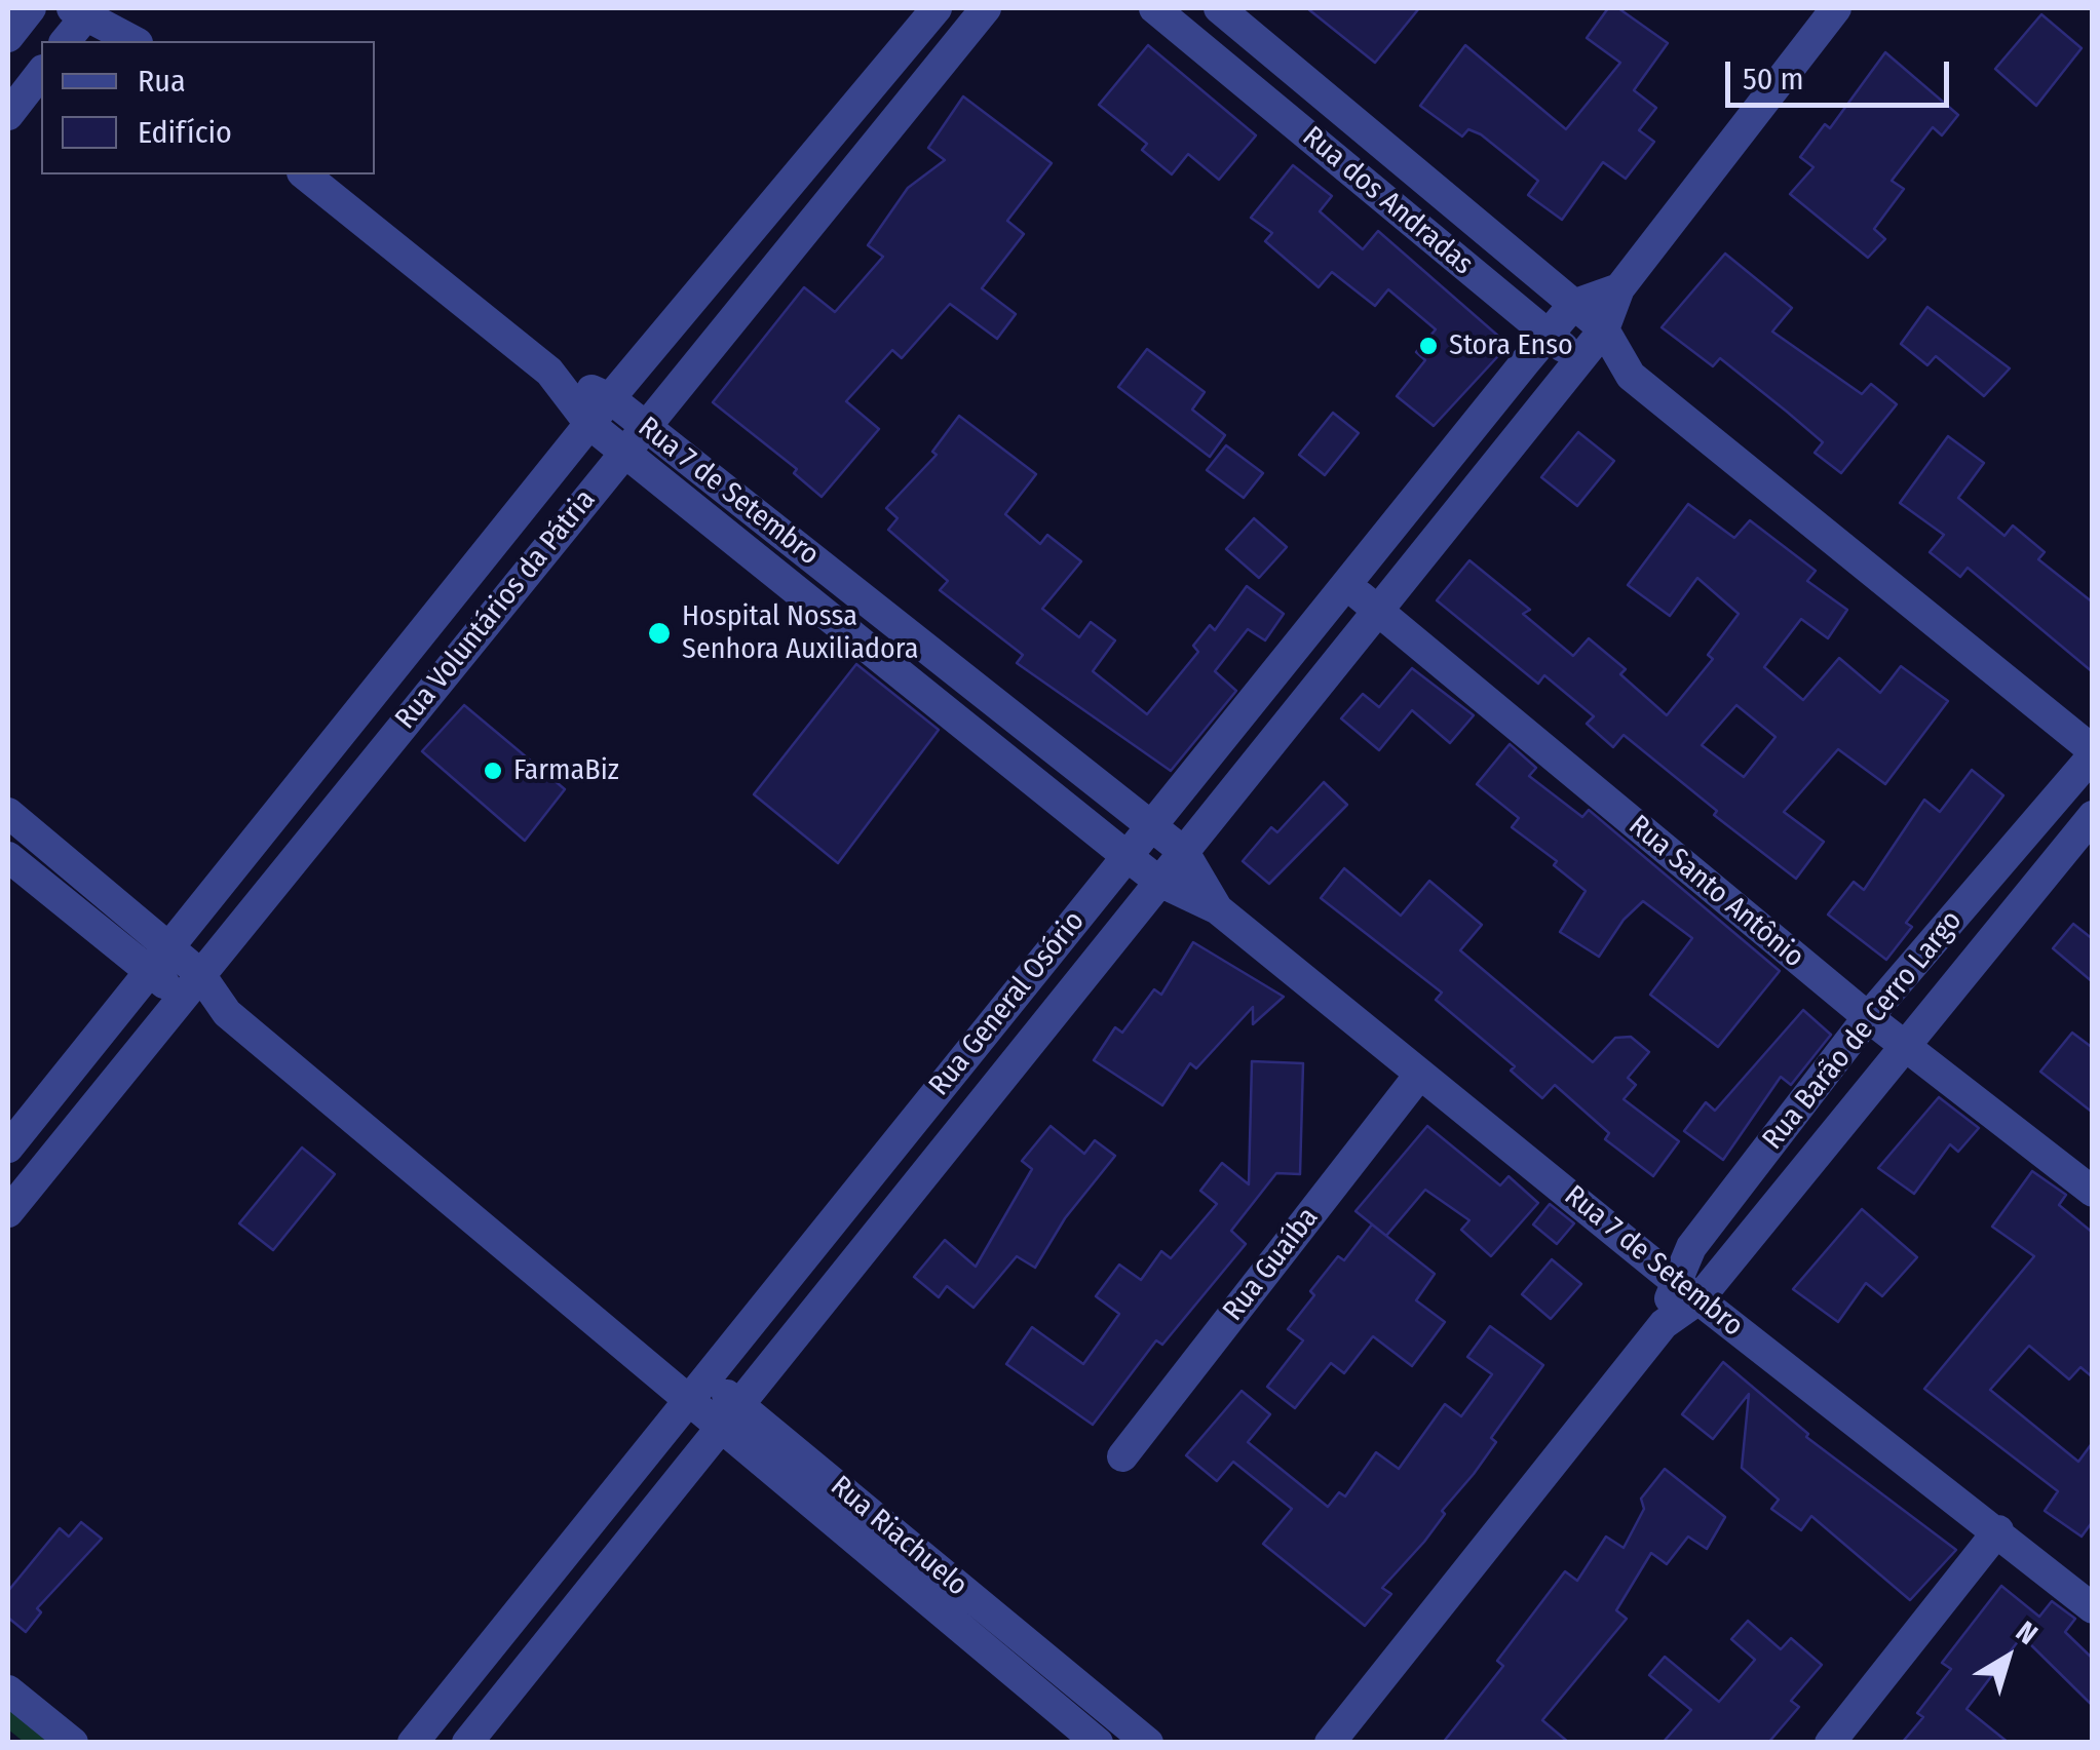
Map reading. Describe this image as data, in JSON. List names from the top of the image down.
{
  "streets": {
    "street": [
      "Rua dos Andradas",
      "Rua 7 de Setembro",
      "Rua Voluntários da Pátria",
      "Rua Santo Antônio",
      "Rua General Osório",
      "Rua Barão de Cerro Largo",
      "Rua Guaíba",
      "Rua Riachuelo"
    ]
  },
  "crossings": [
    ["Rua dos Andradas", "Rua General Osório"],
    ["Rua dos Andradas", "Rua Barão de Cerro Largo"],
    ["Rua 7 de Setembro", "Rua Voluntários da Pátria"],
    ["Rua 7 de Setembro", "Rua General Osório"],
    ["Rua 7 de Setembro", "Rua Barão de Cerro Largo"],
    ["Rua 7 de Setembro", "Rua Guaíba"],
    ["Rua Voluntários da Pátria", "Rua Riachuelo"],
    ["Rua Santo Antônio", "Rua General Osório"],
    ["Rua Santo Antônio", "Rua Barão de Cerro Largo"],
    ["Rua General Osório", "Rua Riachuelo"]
  ],
  "places": ["Stora Enso", "Hospital Nossa Senhora Auxiliadora", "FarmaBiz"],
  "legend": ["Rua", "Edifício"],
  "scale_bar": "50 m",
  "north": "top right"
}
